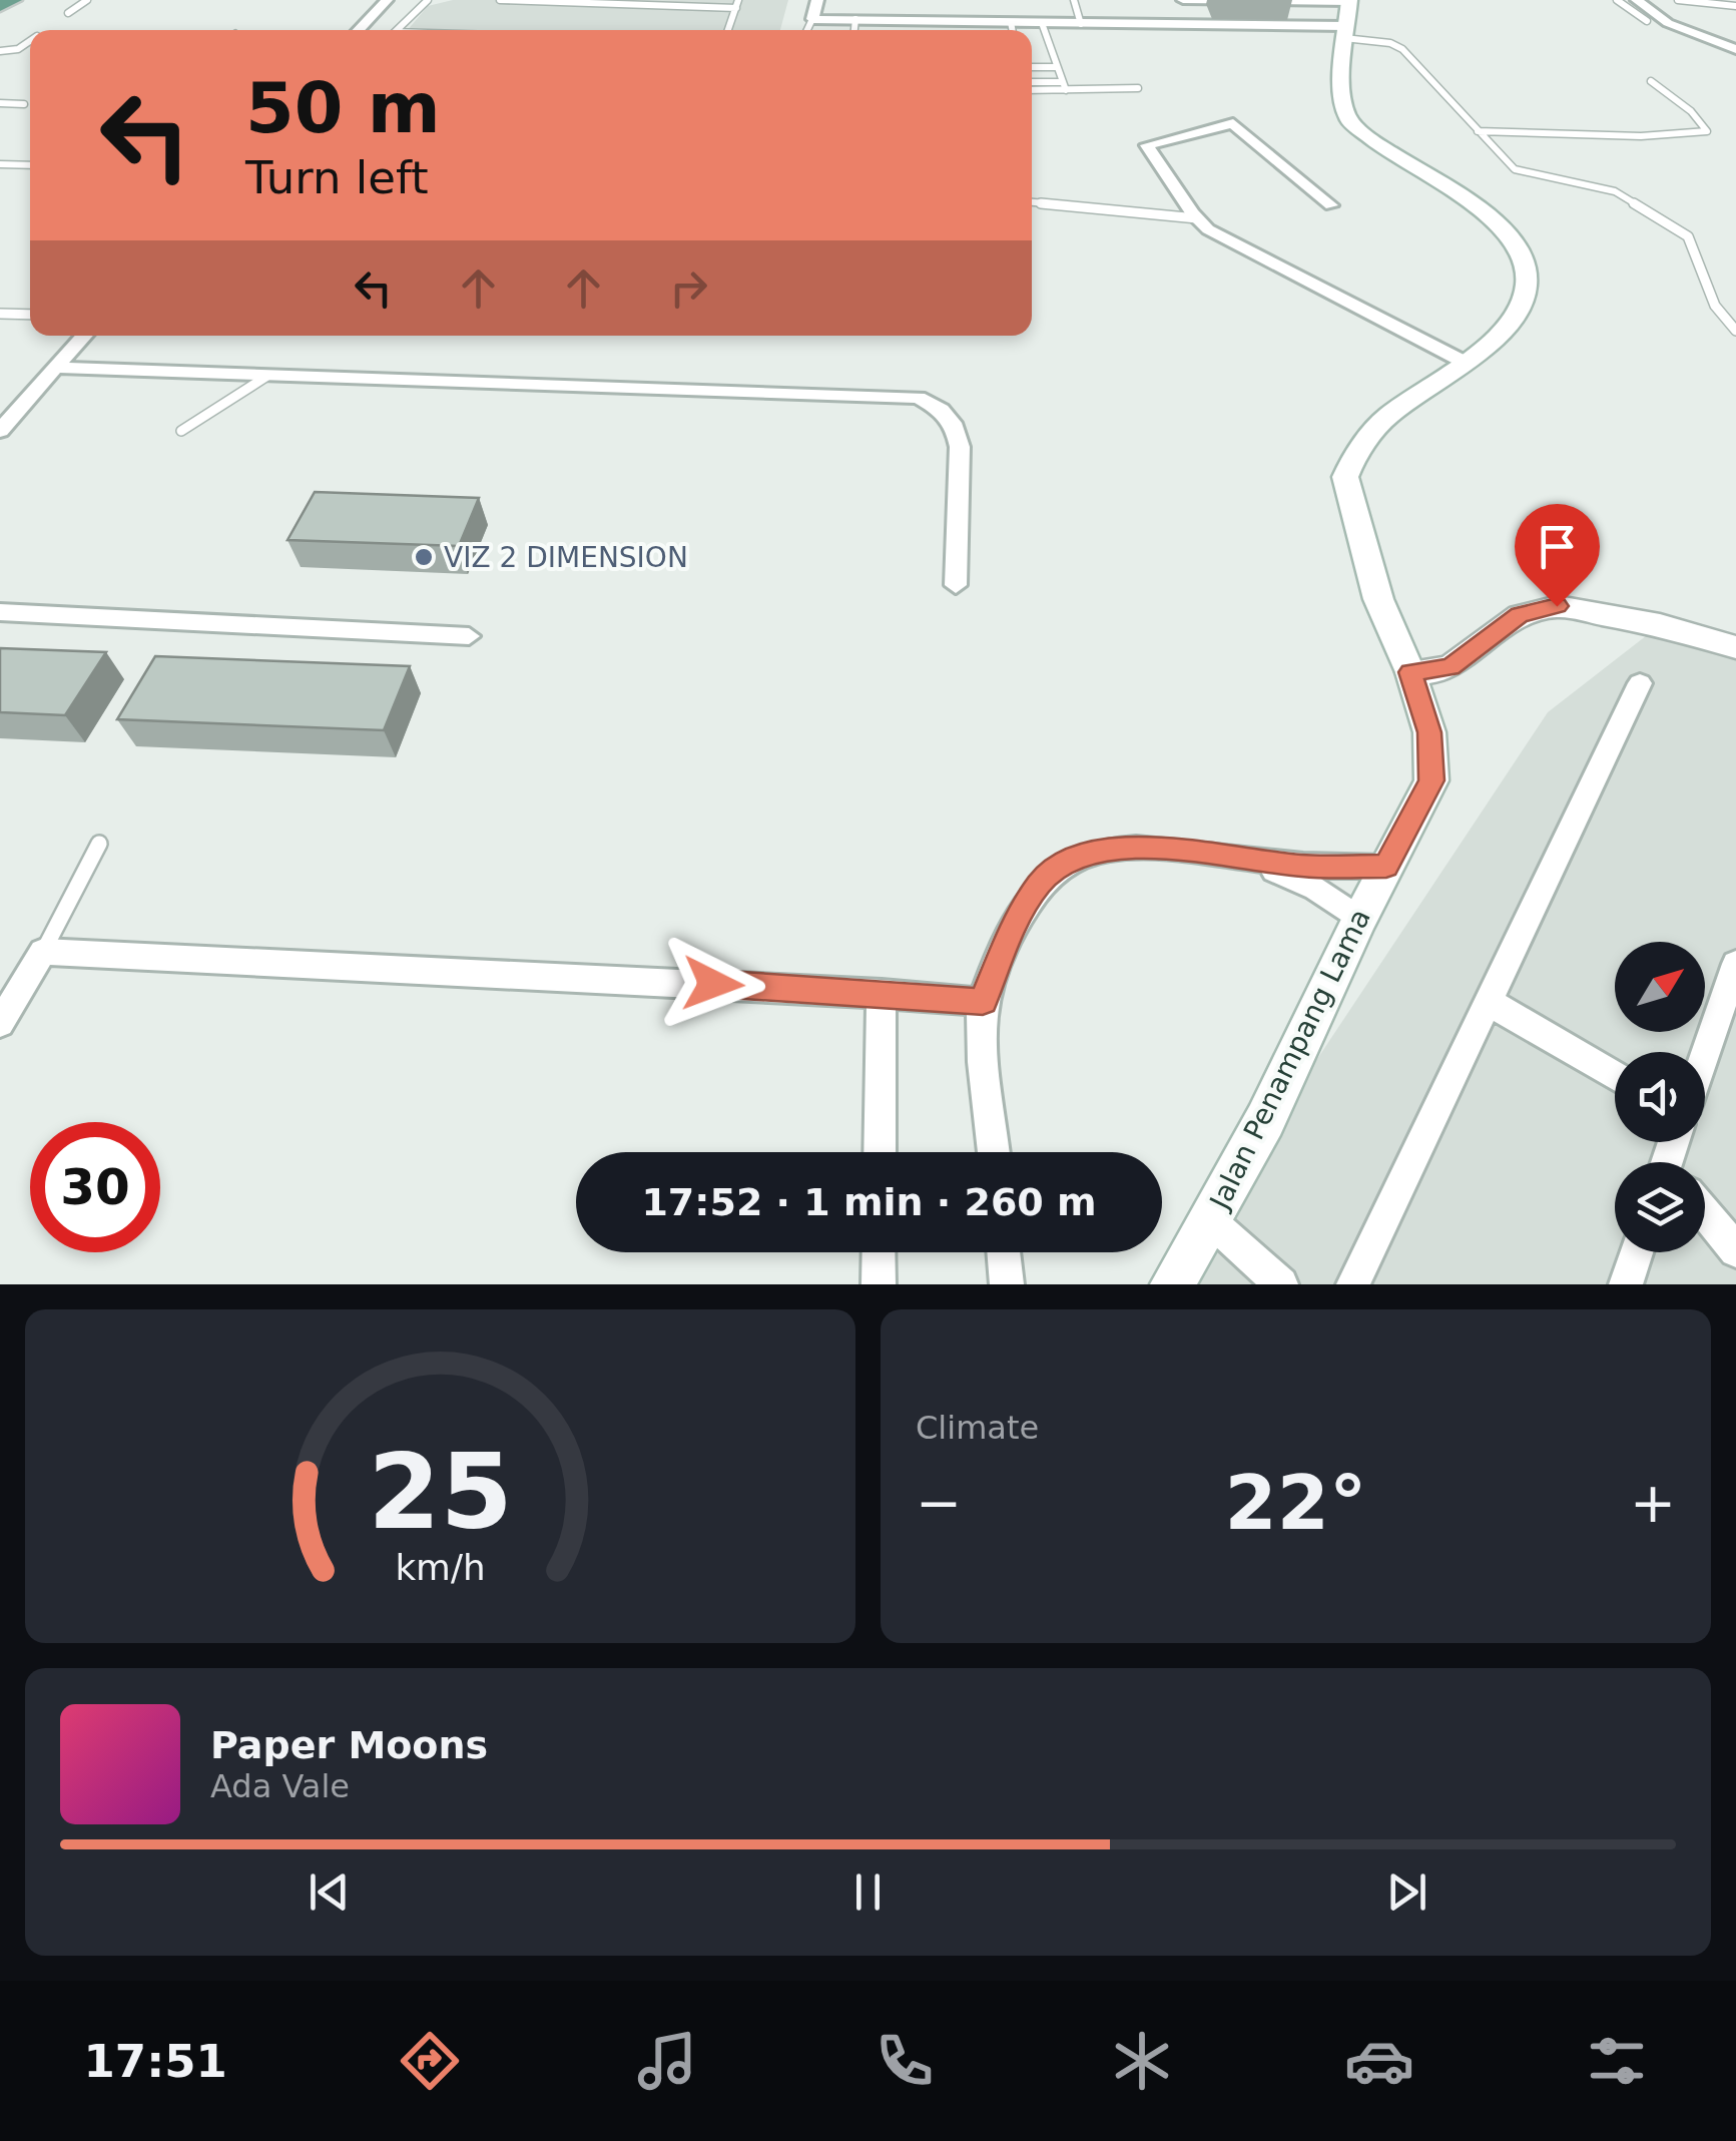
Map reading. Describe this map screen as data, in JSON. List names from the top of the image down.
{
  "streets": {
    "main road": ["Jalan Penampang Lama"]
  },
  "places": ["VIZ 2 DIMENSION"],
  "north": "top right",
  "page": {
    "turn": ["50 m", "Turn left"],
    "limit": "30",
    "trip": "17:52 · 1 min · 260 m",
    "tile": "Climate",
    "heat": ["−", "22°", "+"],
    "song": ["Paper Moons", "Ada Vale"],
    "tabs": "17:51",
    "gauge": ["25", "km/h"]
  }
}
